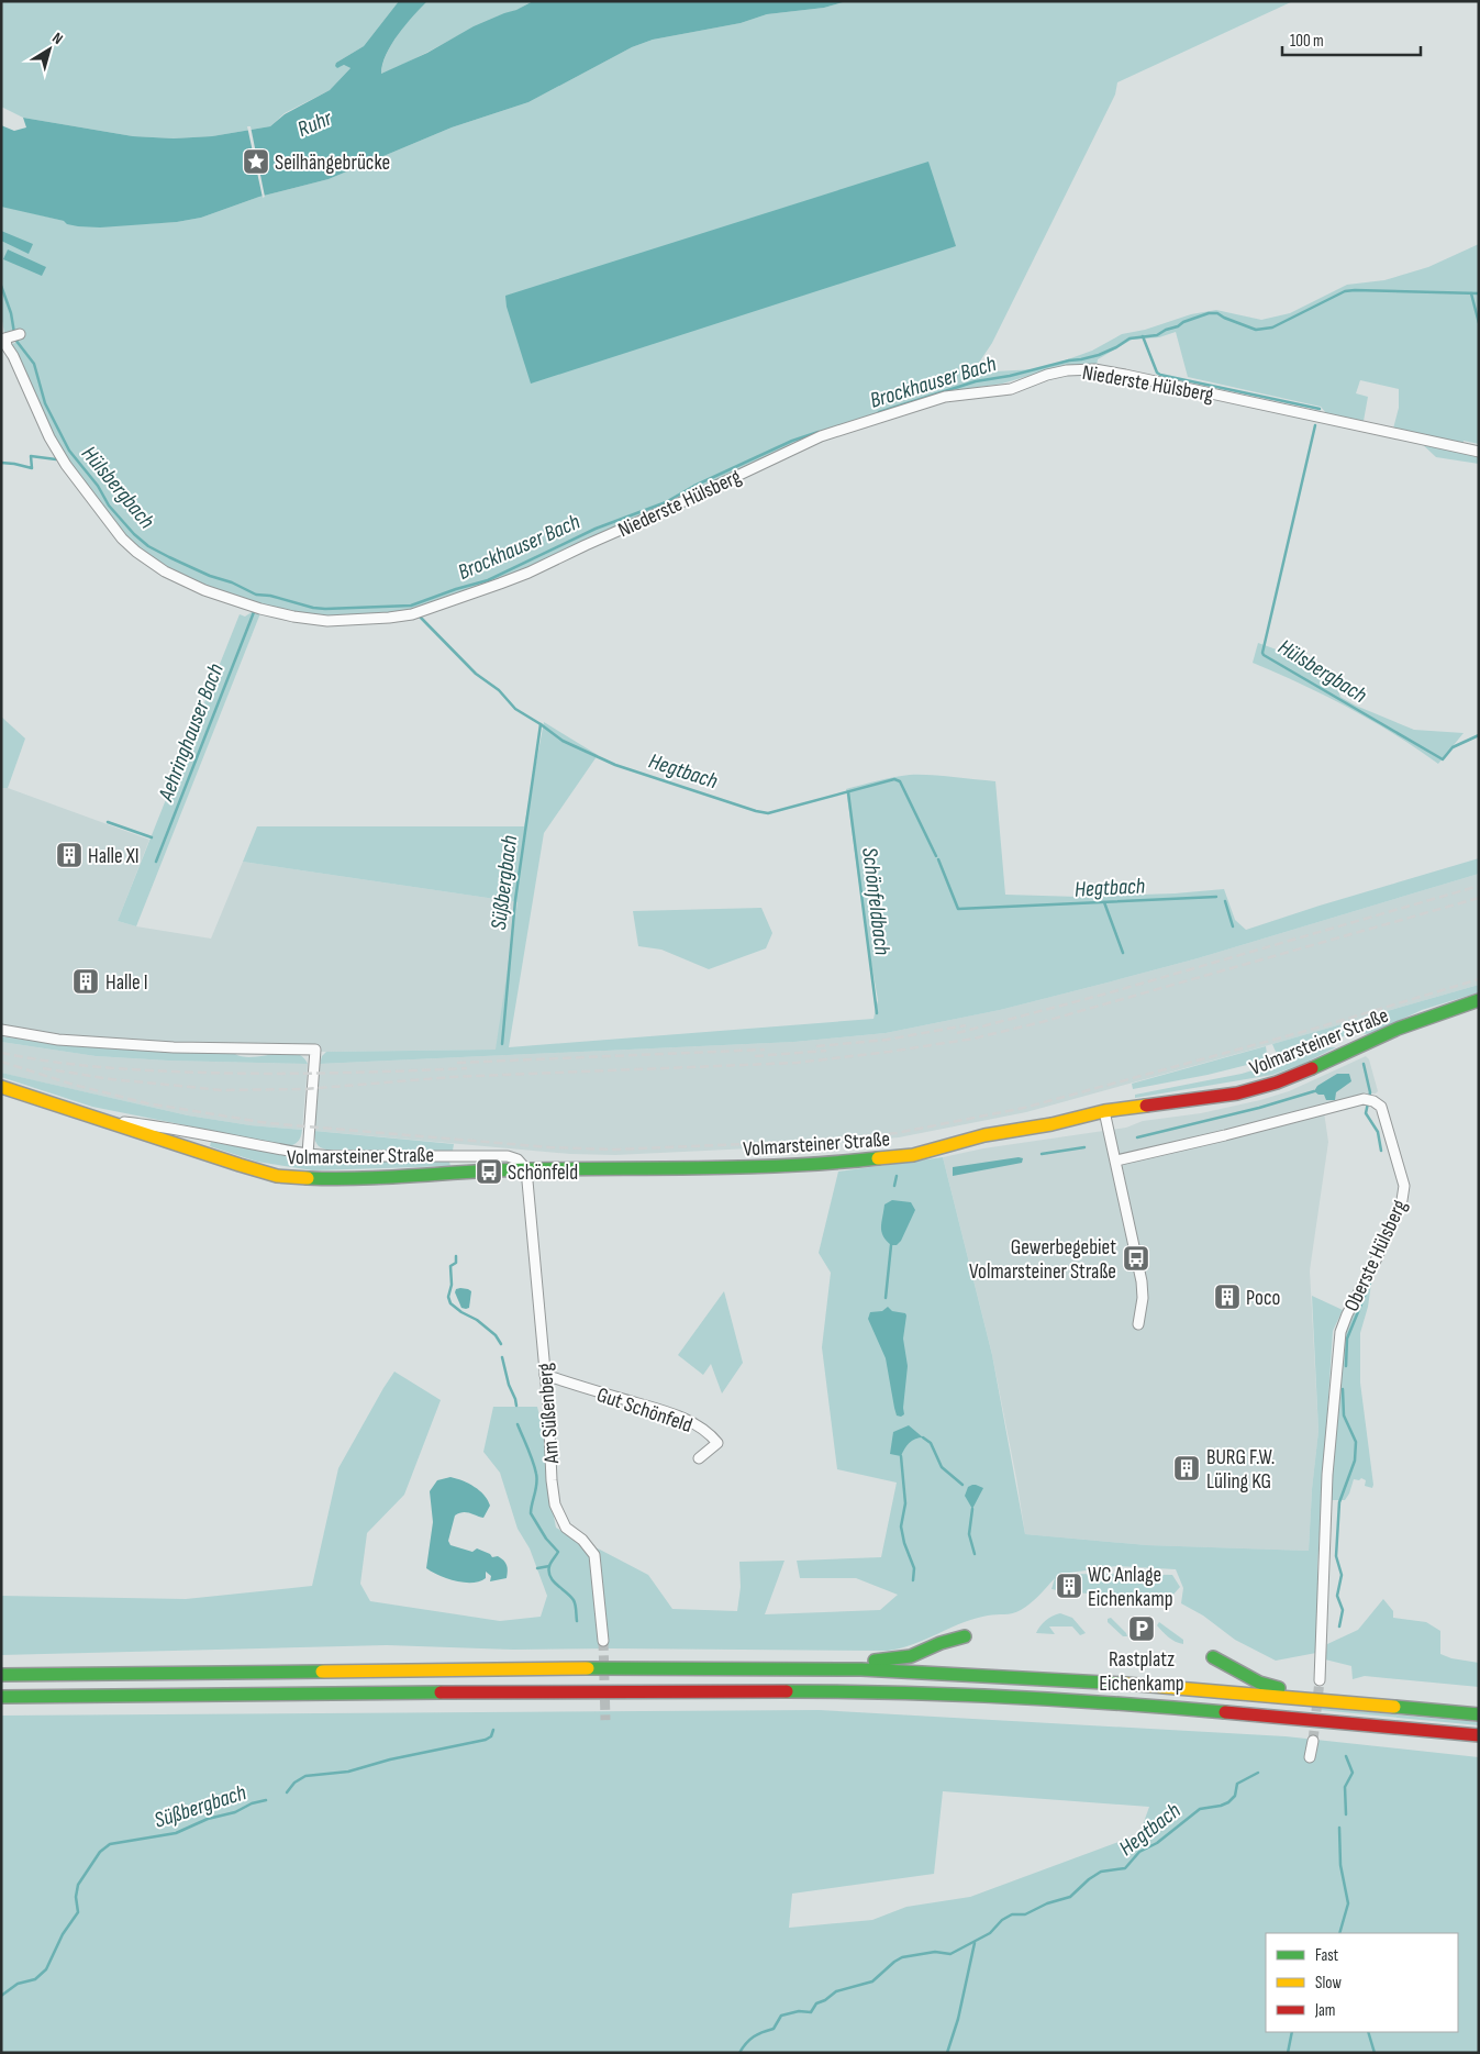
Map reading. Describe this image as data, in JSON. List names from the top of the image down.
{
  "streets": {
    "main road": ["Volmarsteiner Straße"],
    "street": [
      "Niederste Hülsberg",
      "Oberste Hülsberg",
      "Gut Schönfeld",
      "Am Süßenberg"
    ]
  },
  "crossings": [
    ["Volmarsteiner Straße", "Am Süßenberg"],
    ["Gut Schönfeld", "Am Süßenberg"]
  ],
  "water": [
    "Ruhr",
    "Brockhauser Bach",
    "Hülsbergbach",
    "Aehringhauser Bach",
    "Hegtbach",
    "Süßbergbach",
    "Schönfeldbach"
  ],
  "places": {
    "place": ["Seilhängebrücke"],
    "building": [
      "Halle XI",
      "Halle I",
      "Poco",
      "BURG F.W. Lüling KG",
      "WC Anlage Eichenkamp"
    ],
    "bus stop": ["Schönfeld", "Gewerbegebiet Volmarsteiner Straße"],
    "parking": ["Rastplatz Eichenkamp"]
  },
  "legend": ["Fast", "Slow", "Jam"],
  "scale_bar": "100 m",
  "north": "top right"
}
